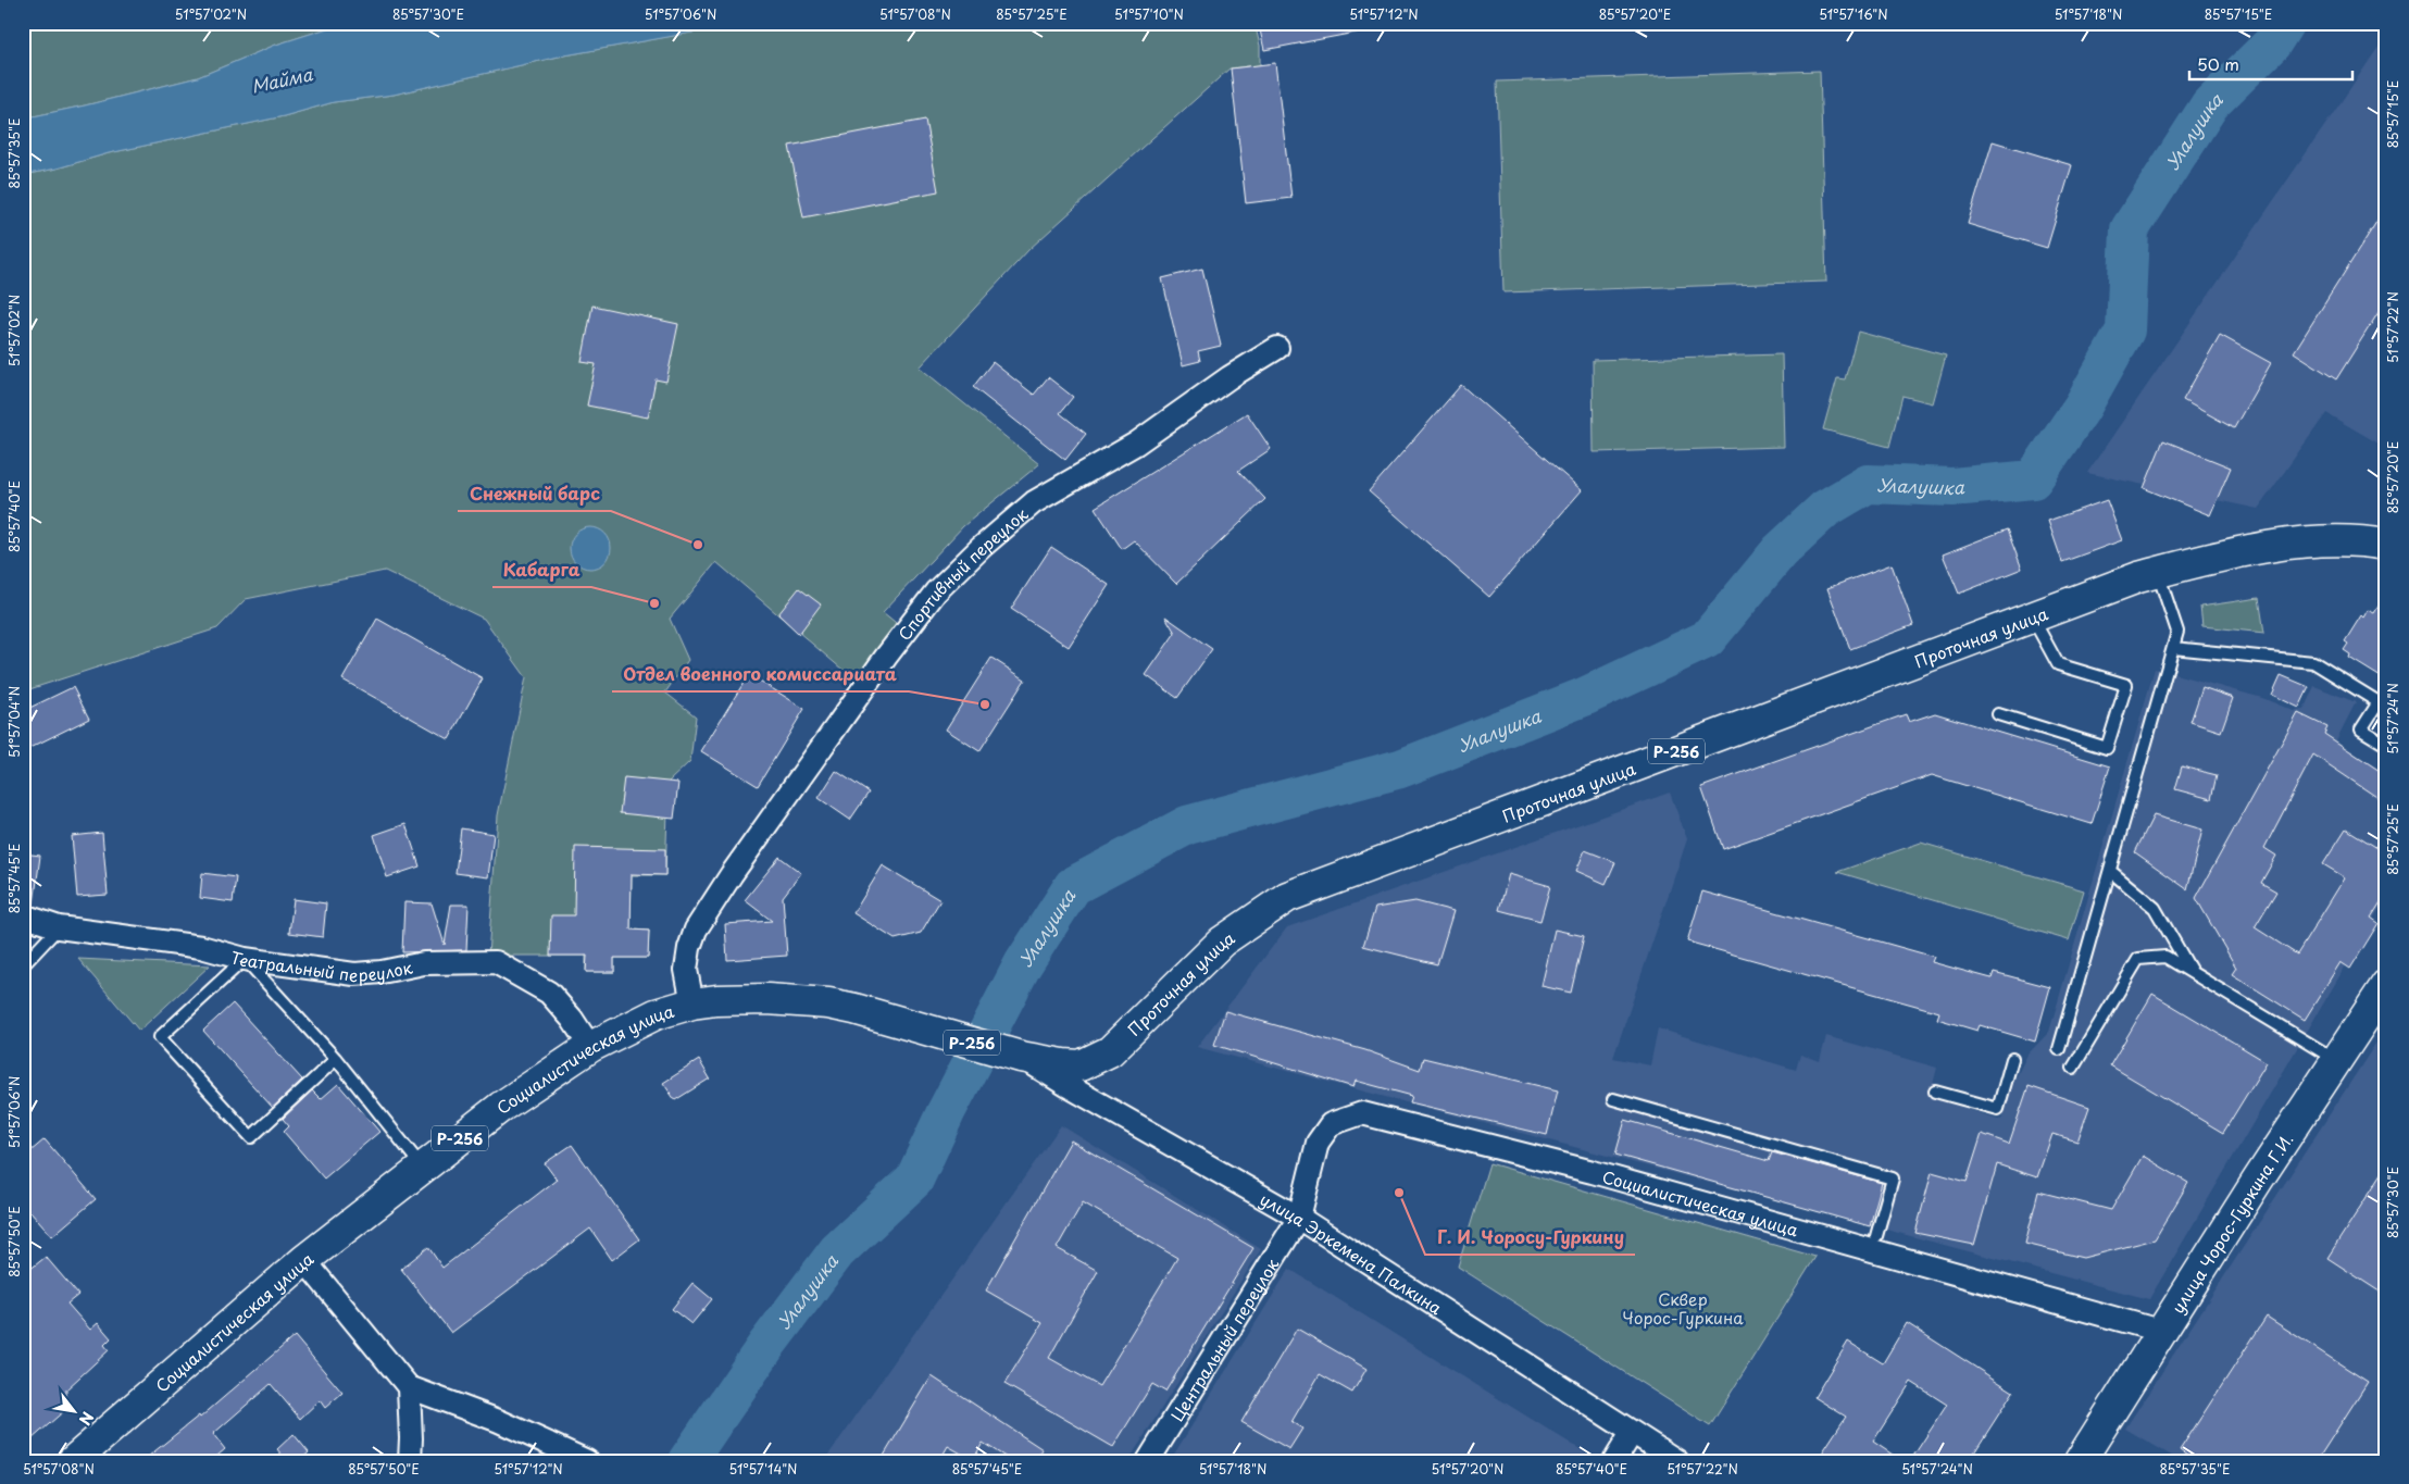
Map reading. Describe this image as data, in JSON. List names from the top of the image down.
{
  "streets": {
    "main road": [
      "Проточная улица",
      "Р-256",
      "Социалистическая улица",
      "улица Чорос-Гуркина Г.И."
    ],
    "street": [
      "Спортивный переулок",
      "Театральный переулок",
      "улица Эркемена Палкина",
      "Центральный переулок"
    ]
  },
  "crossings": [
    ["Спортивный переулок", "Социалистическая улица"],
    ["Проточная улица", "Социалистическая улица"],
    ["Проточная улица", "улица Эркемена Палкина"],
    ["Театральный переулок", "Социалистическая улица"],
    ["Социалистическая улица", "улица Чорос-Гуркина Г.И."],
    ["Социалистическая улица", "улица Эркемена Палкина"],
    ["Социалистическая улица", "Центральный переулок"],
    ["улица Эркемена Палкина", "Центральный переулок"]
  ],
  "water": ["Майма", "Улалушка"],
  "parks": ["Сквер Чорос-Гуркина"],
  "places": [
    "Снежный барс",
    "Кабарга",
    "Отдел военного комиссариата",
    "Г. И. Чоросу-Гуркину"
  ],
  "scale_bar": "50 m",
  "north": "bottom right",
  "coordinates": [
    "51°57'02\"N",
    "85°57'30\"E",
    "51°57'06\"N",
    "51°57'08\"N",
    "85°57'25\"E",
    "51°57'10\"N",
    "51°57'12\"N",
    "85°57'20\"E",
    "51°57'16\"N",
    "51°57'18\"N",
    "85°57'15\"E",
    "85°57'35\"E",
    "51°57'22\"N",
    "85°57'40\"E",
    "51°57'24\"N",
    "51°57'04\"N",
    "85°57'45\"E",
    "85°57'50\"E",
    "51°57'14\"N",
    "51°57'20\"N"
  ]
}
